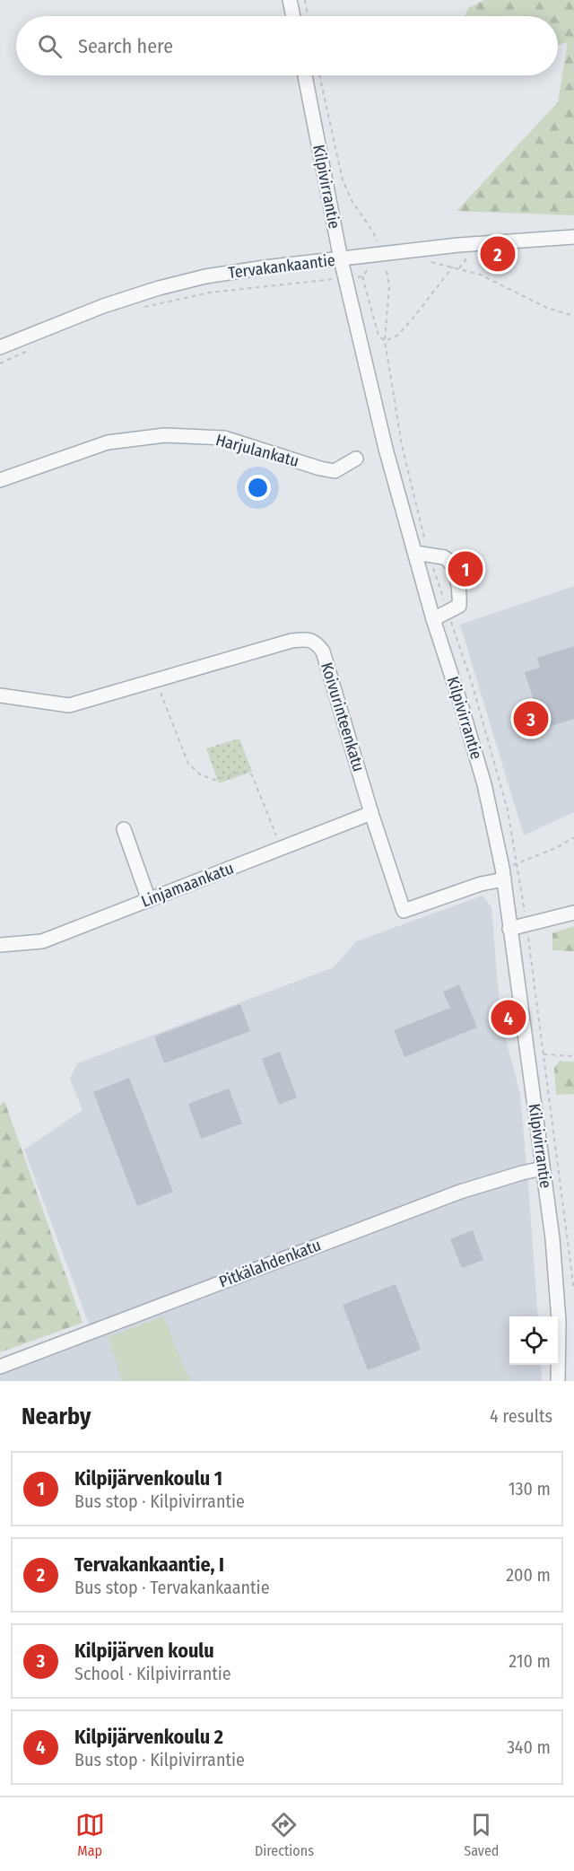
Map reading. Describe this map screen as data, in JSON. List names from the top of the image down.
{
  "streets": {
    "street": [
      "Kilpivirrantie",
      "Tervakankaantie",
      "Harjulankatu",
      "Koivurinteenkatu",
      "Linjamaankatu",
      "Pitkälahdenkatu"
    ]
  },
  "crossings": [
    ["Kilpivirrantie", "Tervakankaantie"],
    ["Kilpivirrantie", "Koivurinteenkatu"],
    ["Kilpivirrantie", "Pitkälahdenkatu"],
    ["Koivurinteenkatu", "Linjamaankatu"]
  ],
  "page": {
    "search": "Search here",
    "pins": [
      "2",
      "1",
      "3",
      "4"
    ],
    "heading": ["Nearby", "4 results"],
    "list": [
      {
        "mark": "1",
        "name": "Kilpijärvenkoulu 1",
        "note": "Bus stop · Kilpivirrantie",
        "value": "130 m"
      },
      {
        "mark": "2",
        "name": "Tervakankaantie, I",
        "note": "Bus stop · Tervakankaantie",
        "value": "200 m"
      },
      {
        "mark": "3",
        "name": "Kilpijärven koulu",
        "note": "School · Kilpivirrantie",
        "value": "210 m"
      },
      {
        "mark": "4",
        "name": "Kilpijärvenkoulu 2",
        "note": "Bus stop · Kilpivirrantie",
        "value": "340 m"
      }
    ],
    "nav": ["Map", "Directions", "Saved"]
  }
}
